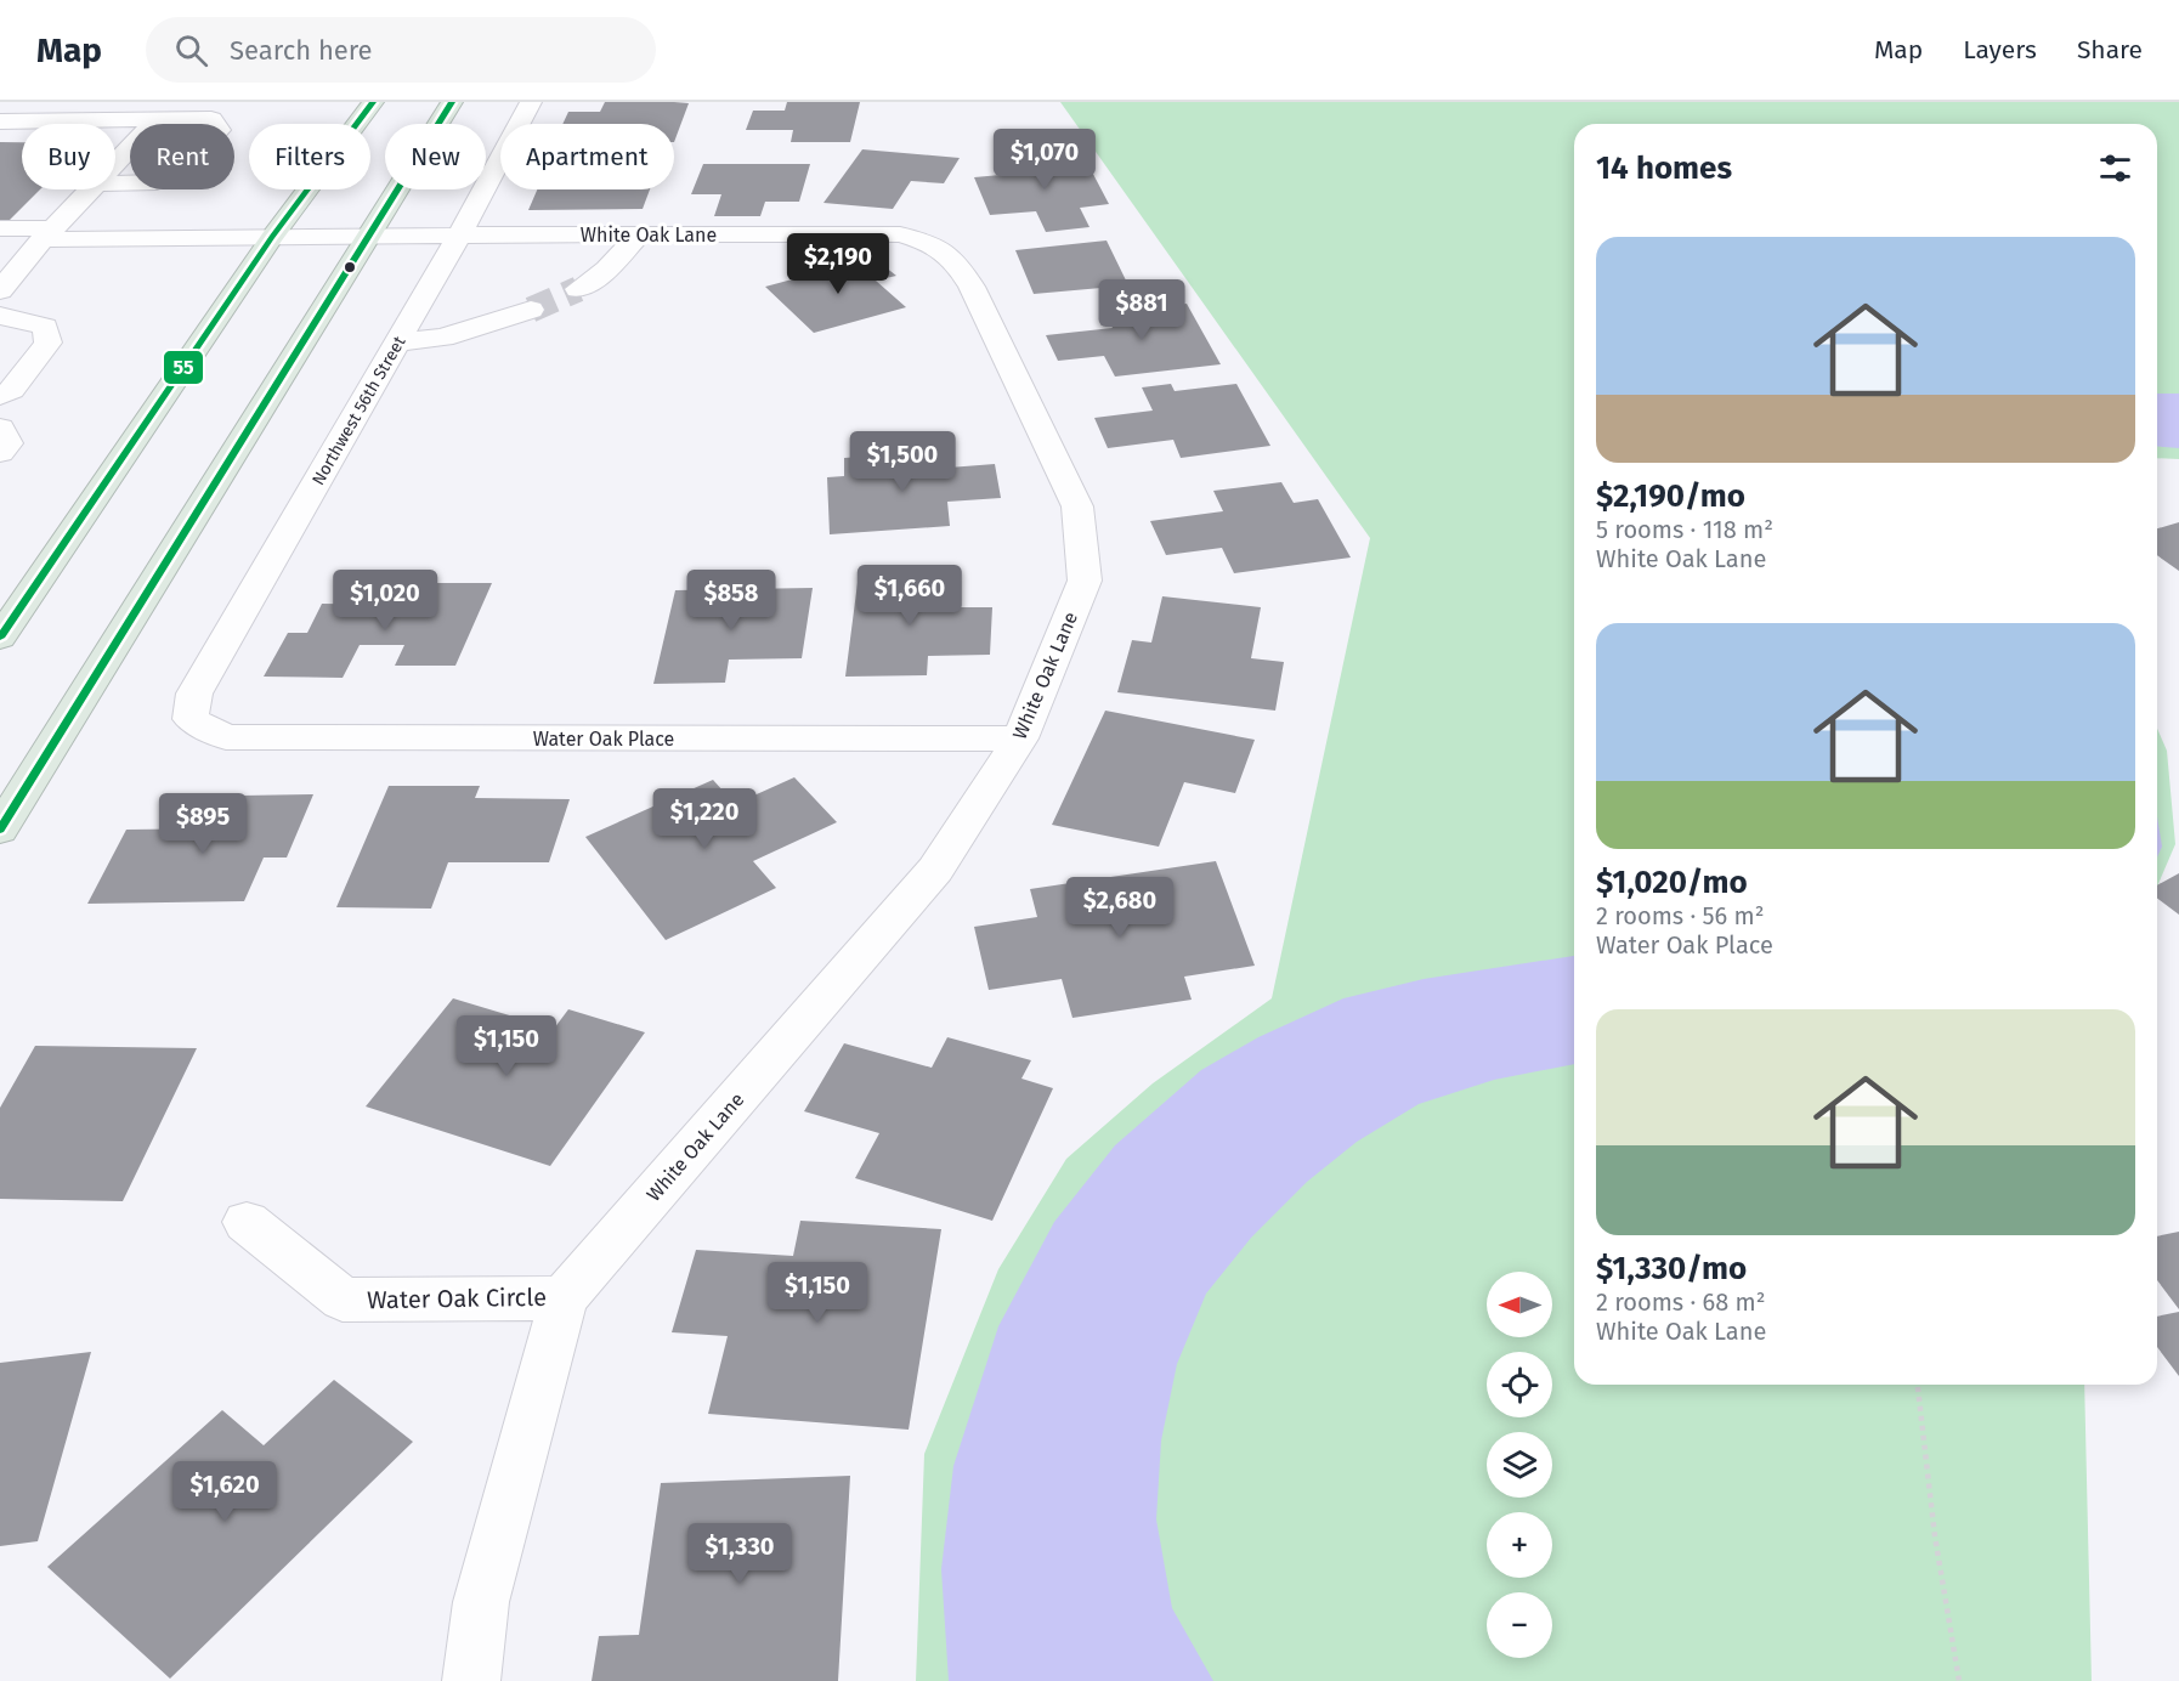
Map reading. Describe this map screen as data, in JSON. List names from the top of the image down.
{
  "streets": {
    "street": [
      "White Oak Lane",
      "Northwest 56th Street",
      "Water Oak Place",
      "Water Oak Circle"
    ]
  },
  "crossings": [
    ["White Oak Lane", "Northwest 56th Street"],
    ["White Oak Lane", "Water Oak Place"],
    ["White Oak Lane", "Water Oak Circle"],
    ["Northwest 56th Street", "Water Oak Place"]
  ],
  "lines": ["transit line 55"],
  "north": "left",
  "page": {
    "header": "Map",
    "search": "Search here",
    "nav": ["Map", "Layers", "Share"],
    "chip": [
      "Buy",
      "Rent",
      "Filters",
      "New",
      "Apartment"
    ],
    "heading": "14 homes",
    "price": [
      "$1,070",
      "$2,190",
      "$881",
      "$1,500",
      "$1,660",
      "$1,020",
      "$858",
      "$1,220",
      "$895",
      "$2,680",
      "$1,150",
      "$1,150",
      "$1,620",
      "$1,330"
    ],
    "list": [
      {
        "name": "$2,190/mo",
        "note": "5 rooms · 118 m² · White Oak Lane"
      },
      {
        "name": "$1,020/mo",
        "note": "2 rooms · 56 m² · Water Oak Place"
      },
      {
        "name": "$1,330/mo",
        "note": "2 rooms · 68 m² · White Oak Lane"
      }
    ],
    "map_buttons": ["+", "−"]
  }
}
